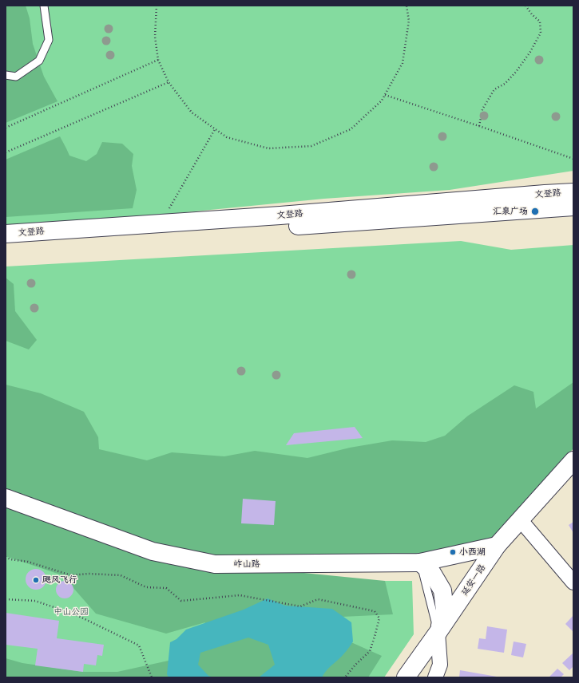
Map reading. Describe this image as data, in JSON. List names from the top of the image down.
{
  "streets": {
    "main road": ["文登路", "岞山路", "延安一路"]
  },
  "crossings": [
    ["岞山路", "延安一路"]
  ],
  "parks": ["中山公园"],
  "places": ["汇泉广场", "小西湖", "飓风飞行"]
}
